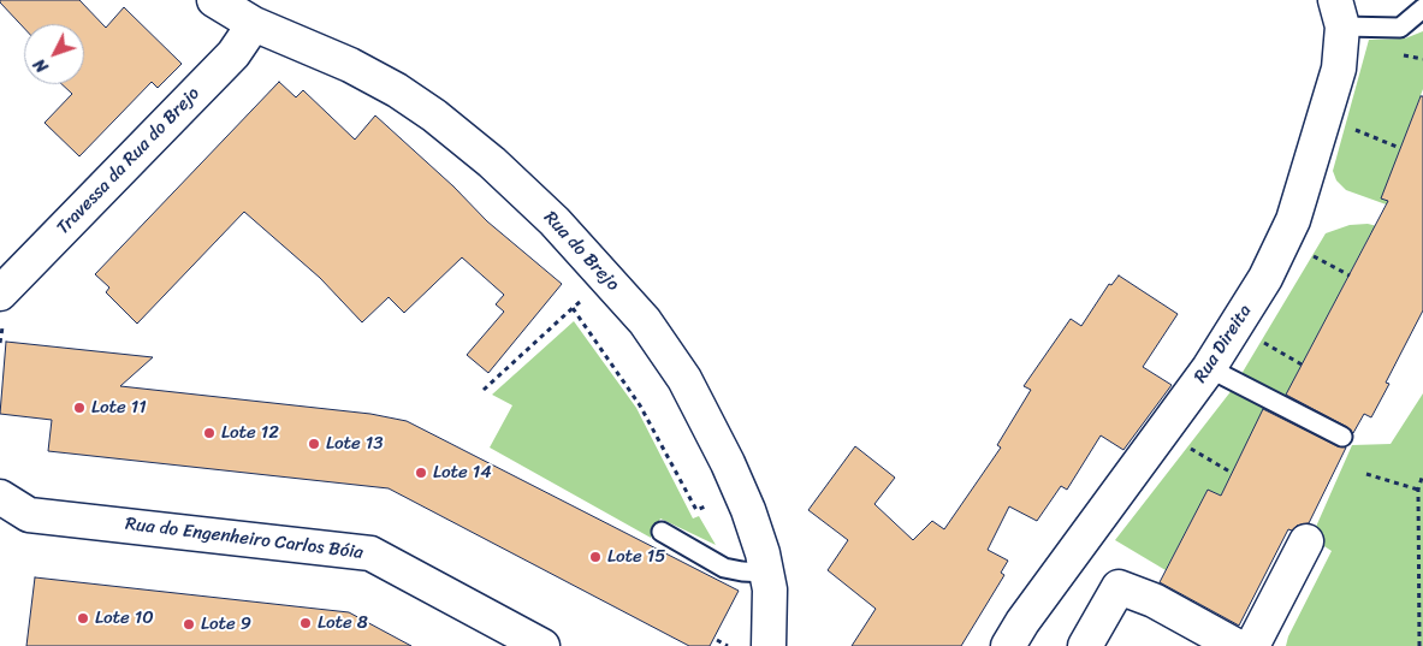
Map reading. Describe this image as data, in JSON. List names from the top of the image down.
{
  "streets": {
    "street": [
      "Travessa da Rua do Brejo",
      "Rua do Brejo",
      "Rua Direita",
      "Rua do Engenheiro Carlos Bóia"
    ]
  },
  "crossings": [
    ["Travessa da Rua do Brejo", "Rua do Brejo"]
  ],
  "places": [
    "Lote 11",
    "Lote 12",
    "Lote 13",
    "Lote 14",
    "Lote 15",
    "Lote 10",
    "Lote 8",
    "Lote 9"
  ],
  "north": "bottom left"
}
